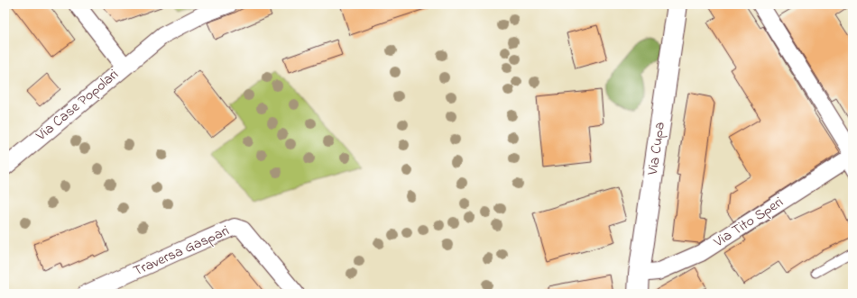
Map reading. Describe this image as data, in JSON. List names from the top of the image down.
{
  "streets": {
    "street": [
      "Via Case Popolari",
      "Via Cupa",
      "Via Tito Speri",
      "Traversa Gaspari"
    ]
  },
  "crossings": [
    ["Via Cupa", "Via Tito Speri"]
  ]
}
